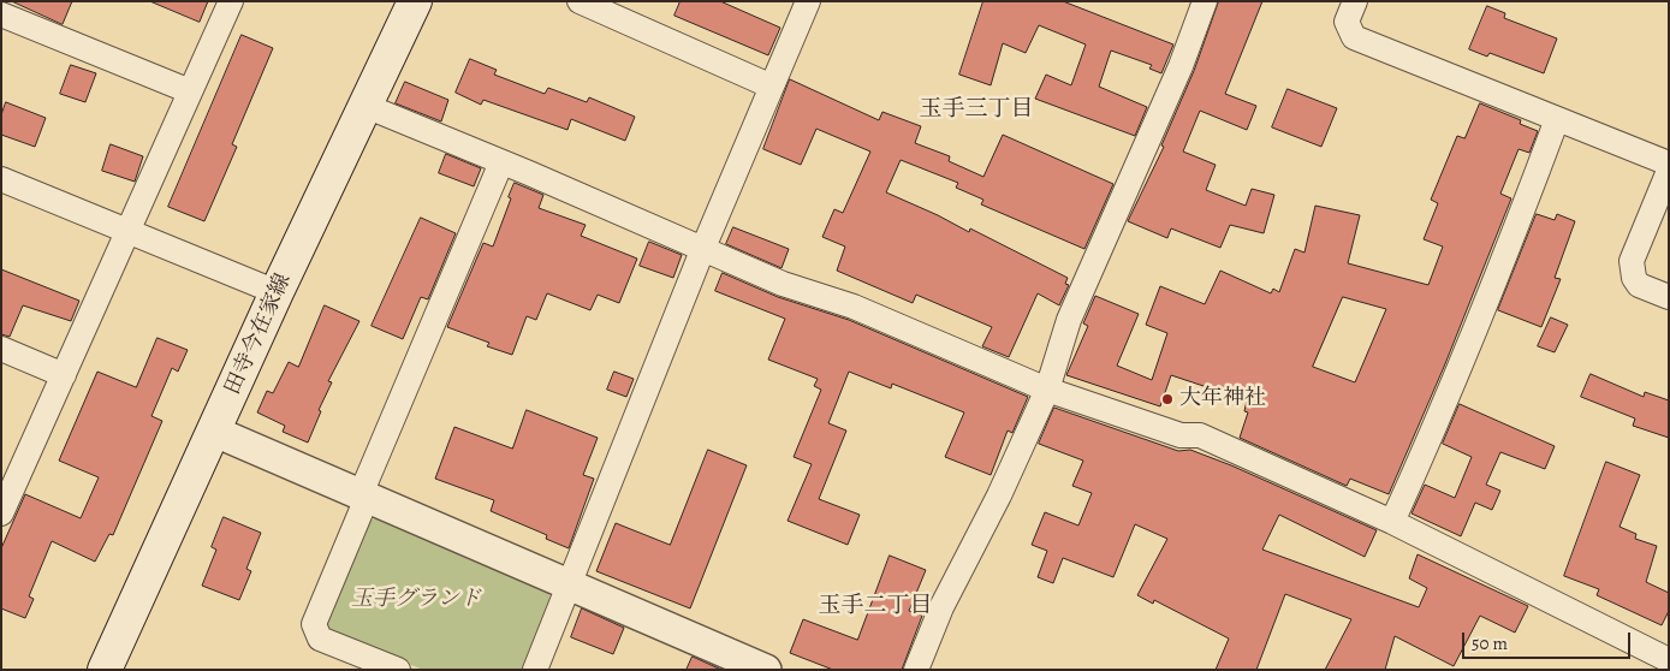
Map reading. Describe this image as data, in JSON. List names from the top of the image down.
{
  "streets": {
    "main road": ["田寺今在家線"]
  },
  "districts": ["玉手三丁目", "玉手二丁目"],
  "parks": ["玉手グランド"],
  "places": ["大年神社"],
  "scale_bar": "50 m"
}
